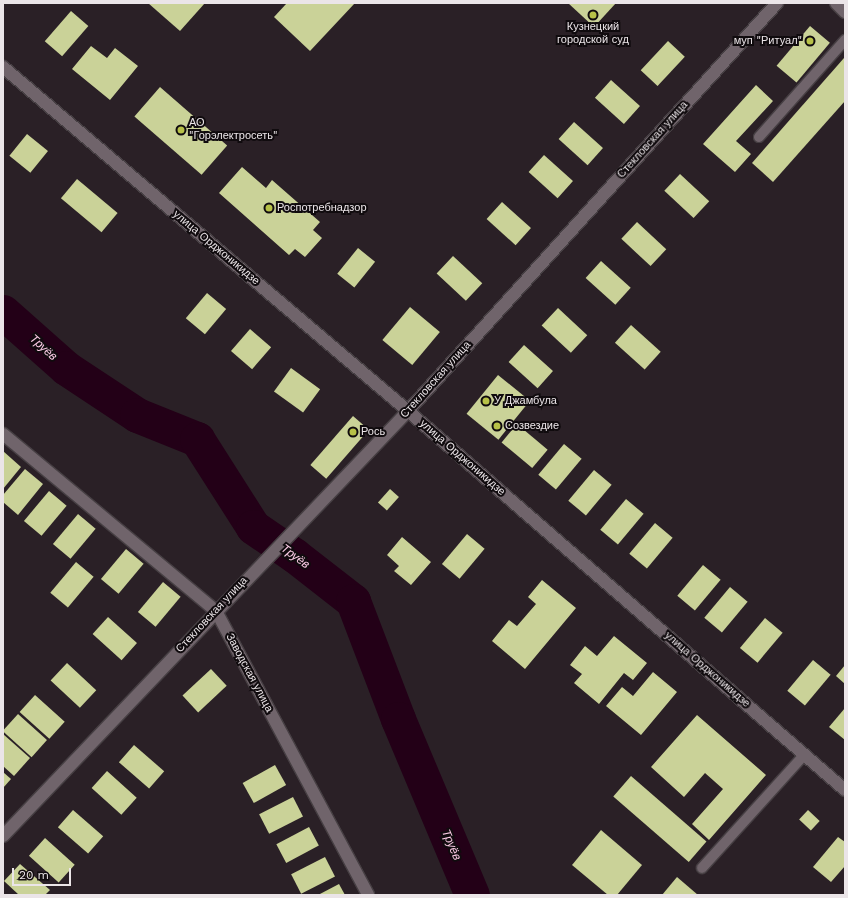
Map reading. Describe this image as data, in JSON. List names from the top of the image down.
{
  "streets": {
    "street": ["Стекловская улица", "улица Орджоникидзе", "Заводская улица"]
  },
  "crossings": [
    ["Стекловская улица", "улица Орджоникидзе"],
    ["Стекловская улица", "Заводская улица"]
  ],
  "water": ["Труёв"],
  "places": [
    "Кузнецкий городской суд",
    "муп \"Ритуал\"",
    "АО \"Горэлектросеть\"",
    "Роспотребнадзор",
    "У Джамбула",
    "Созвездие",
    "Рось"
  ],
  "scale_bar": "20 m"
}
